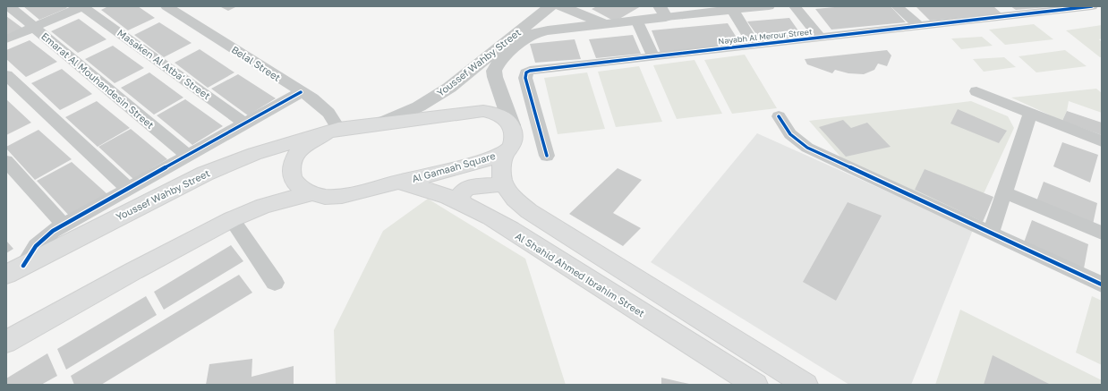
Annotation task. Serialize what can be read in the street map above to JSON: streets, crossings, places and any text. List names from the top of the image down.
{
  "streets": {
    "main road": ["Youssef Wahby Street", "Al Gamaah Square", "Al Shahid Ahmed Ibrahim Street"],
    "street": [
      "Nayabh Al Merour Street",
      "Belal Street",
      "Masaken Al Atba' Street",
      "Emarat Al Mouhandesin Street"
    ]
  },
  "crossings": [
    ["Youssef Wahby Street", "Belal Street"],
    ["Youssef Wahby Street", "Al Gamaah Square"],
    ["Belal Street", "Al Gamaah Square"],
    ["Al Gamaah Square", "Al Shahid Ahmed Ibrahim Street"]
  ]
}
